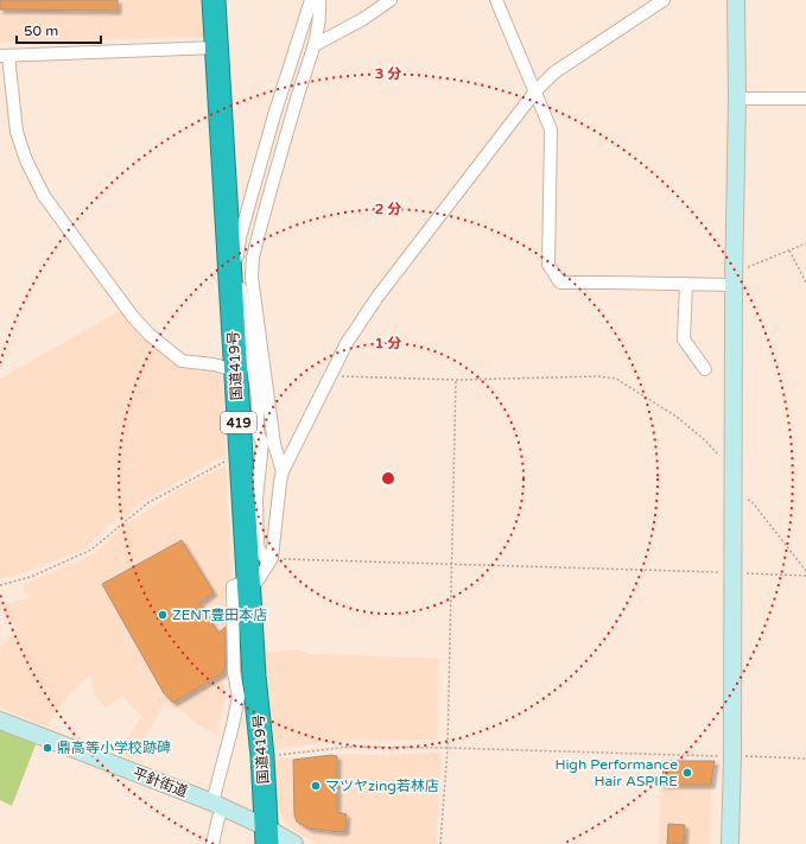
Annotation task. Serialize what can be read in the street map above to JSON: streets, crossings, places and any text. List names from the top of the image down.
{
  "streets": {
    "highway": ["国道419号", "419"],
    "street": ["平針街道"]
  },
  "crossings": [
    ["国道419号", "平針街道"]
  ],
  "places": [
    "ZENT豊田本店",
    "鼎高等小学校跡碑",
    "High Performance Hair ASPIRE",
    "マツヤzing若林店"
  ],
  "scale_bar": "50 m",
  "rings": ["3 分", "2 分", "1 分"]
}
